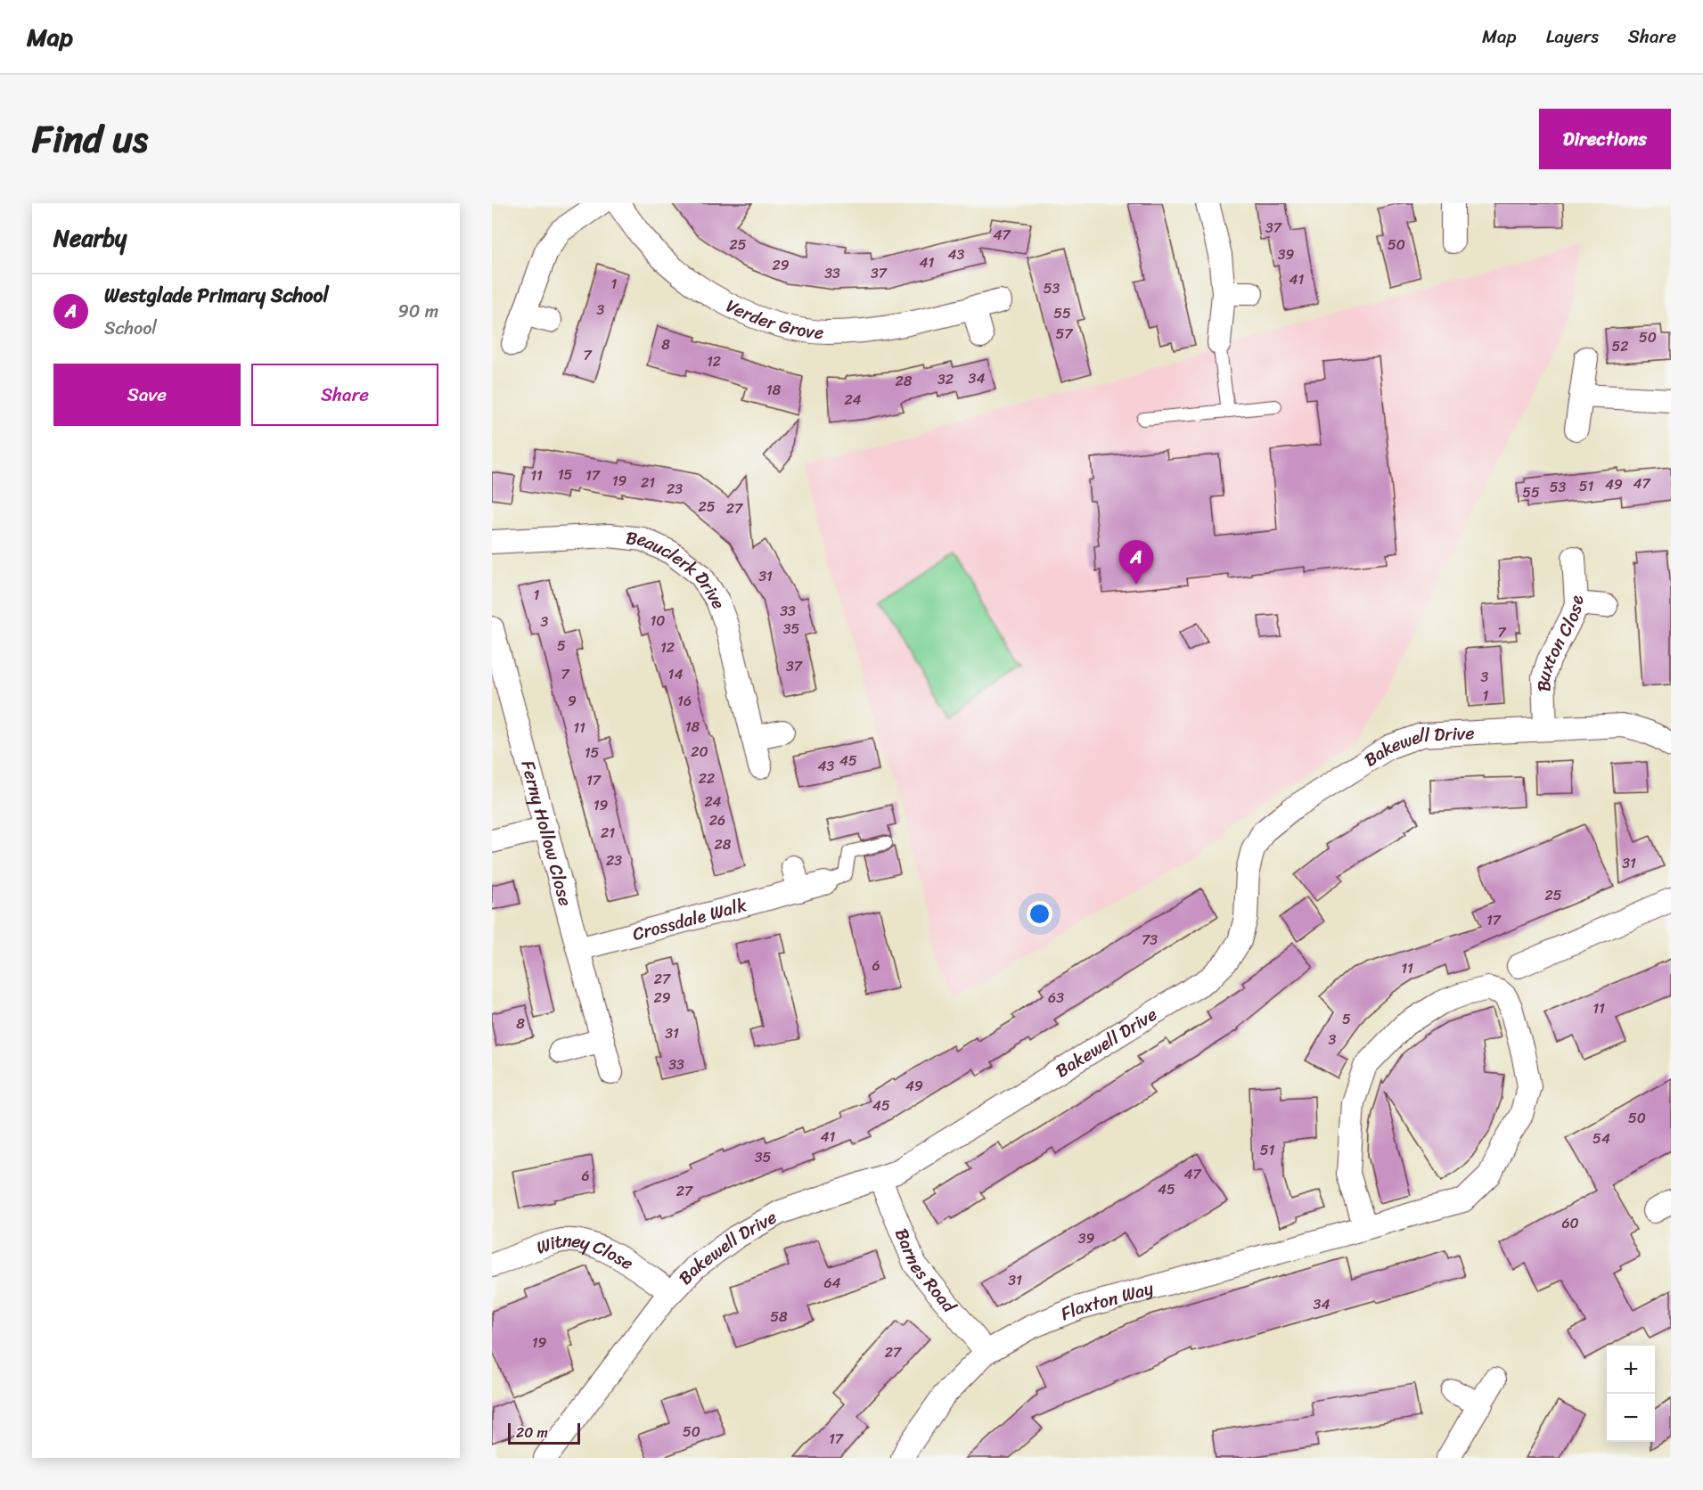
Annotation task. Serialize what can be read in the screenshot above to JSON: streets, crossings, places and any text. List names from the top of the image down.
{
  "streets": {
    "street": [
      "Verder Grove",
      "Beauclerk Drive",
      "Buxton Close",
      "Bakewell Drive",
      "Ferny Hollow Close",
      "Crossdale Walk",
      "Witney Close",
      "Barnes Road",
      "Flaxton Way"
    ]
  },
  "crossings": [
    ["Buxton Close", "Bakewell Drive"],
    ["Bakewell Drive", "Witney Close"],
    ["Bakewell Drive", "Barnes Road"],
    ["Ferny Hollow Close", "Crossdale Walk"],
    ["Barnes Road", "Flaxton Way"]
  ],
  "house_numbers": [
    "37",
    "47",
    "25",
    "50",
    "43",
    "39",
    "41",
    "29",
    "33",
    "37",
    "41",
    "1",
    "53",
    "3",
    "55",
    "57",
    "50",
    "8",
    "52",
    "7",
    "12",
    "34",
    "32",
    "28",
    "18",
    "24",
    "15",
    "11",
    "17",
    "19",
    "21",
    "47",
    "49",
    "51",
    "53",
    "23",
    "55",
    "25",
    "27",
    "31",
    "1",
    "33",
    "10",
    "3",
    "35",
    "7",
    "5",
    "12",
    "37",
    "7",
    "14",
    "3",
    "1",
    "9",
    "16",
    "18",
    "11",
    "20",
    "15",
    "45",
    "43",
    "22",
    "17",
    "24",
    "19",
    "26",
    "21",
    "28",
    "23",
    "31",
    "25",
    "17",
    "73",
    "6",
    "11",
    "27",
    "29",
    "63",
    "11",
    "5",
    "8",
    "31",
    "3",
    "33",
    "49",
    "45",
    "50",
    "41",
    "54",
    "51",
    "35",
    "47",
    "6",
    "45",
    "27",
    "60",
    "39",
    "31",
    "64",
    "34",
    "58",
    "19",
    "27",
    "50",
    "17"
  ],
  "scale_bar": "20 m",
  "page": {
    "header": "Map",
    "nav": ["Map", "Layers", "Share"],
    "title": "Find us",
    "buttons": [
      "Directions",
      ["Save", "Share"]
    ],
    "heading": "Nearby",
    "list": [
      {
        "mark": "A",
        "name": "Westglade Primary School",
        "note": "School",
        "value": "90 m"
      }
    ],
    "pins": "A",
    "map_buttons": ["+", "−"],
    "scale": "20 m"
  }
}
